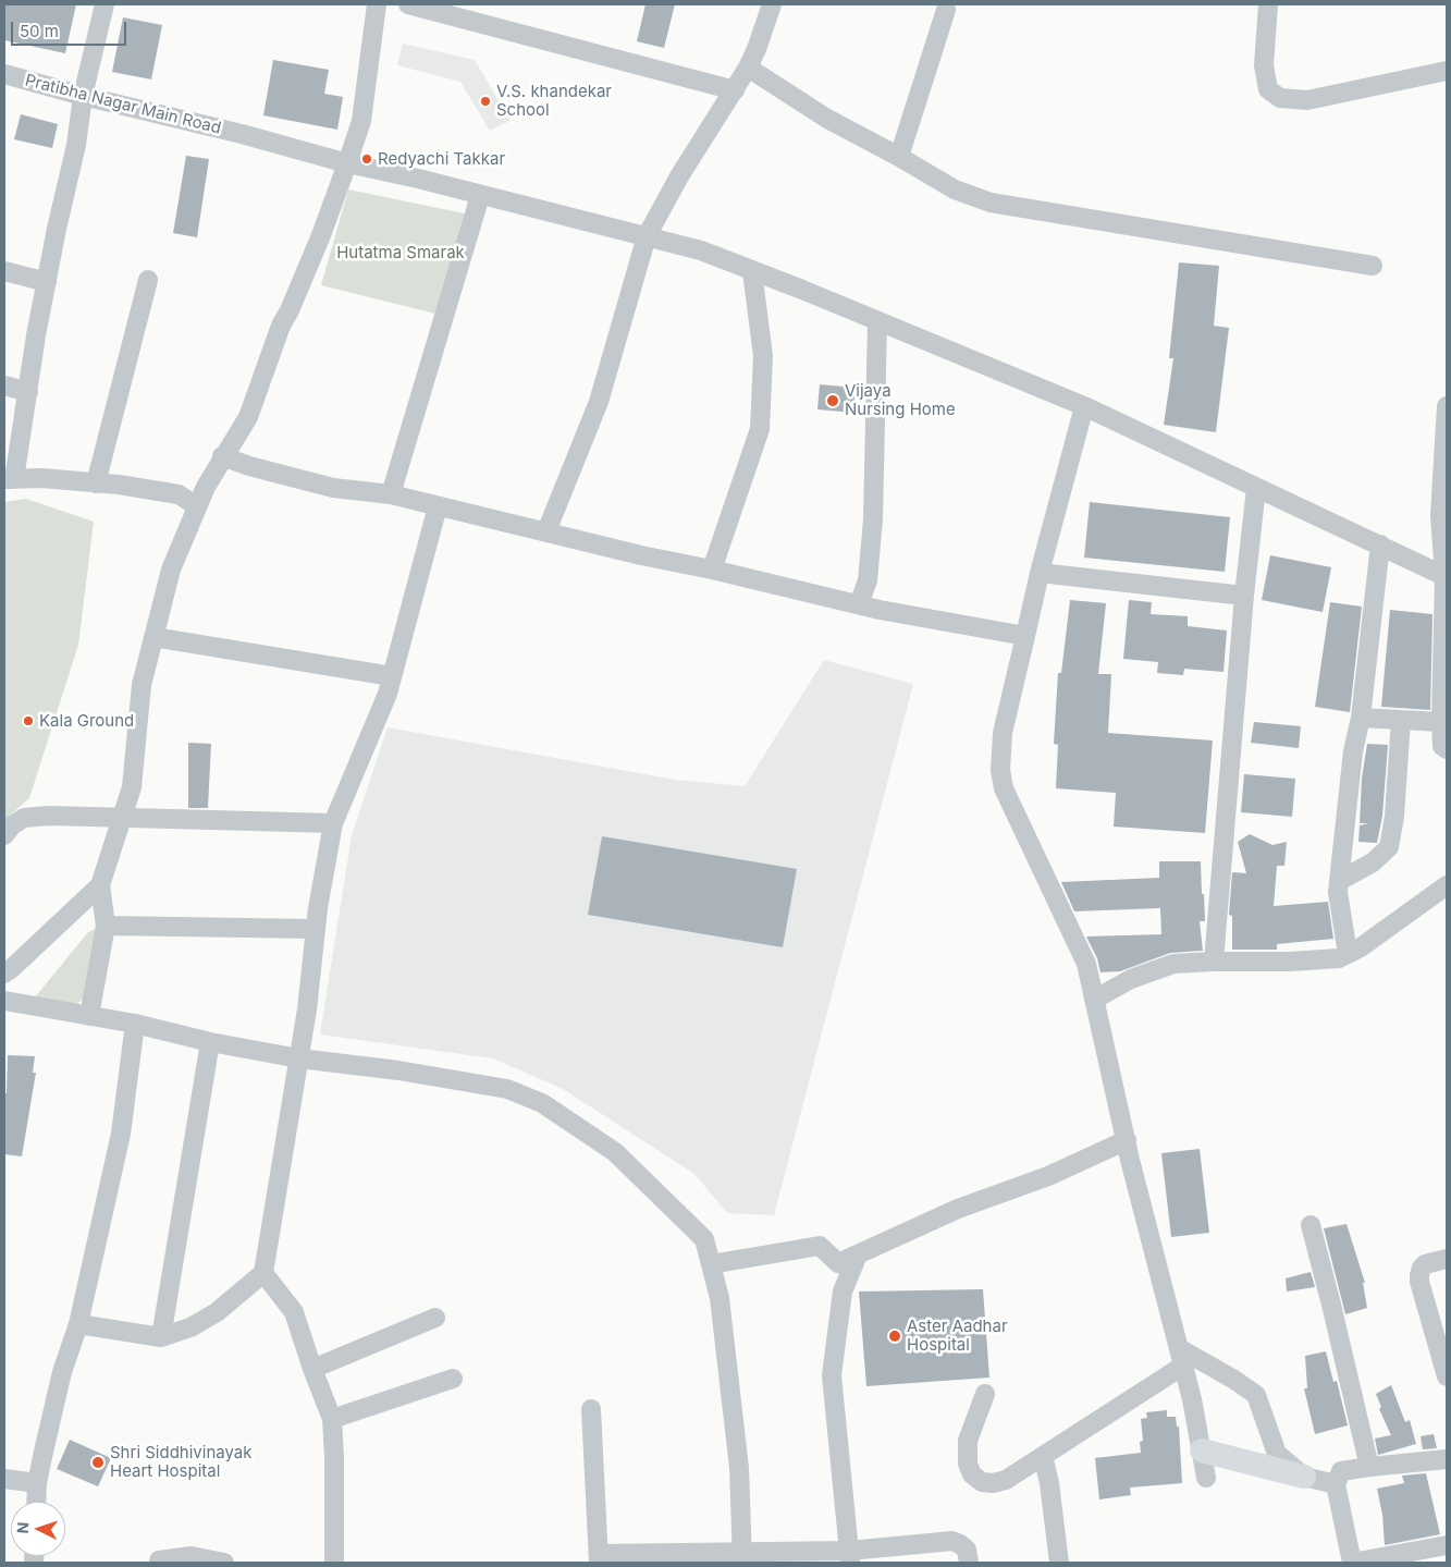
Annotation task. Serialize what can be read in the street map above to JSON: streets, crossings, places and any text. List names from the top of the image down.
{
  "streets": {
    "street": ["Pratibha Nagar Main Road"]
  },
  "parks": ["Hutatma Smarak"],
  "places": [
    "V.S. khandekar School",
    "Redyachi Takkar",
    "Vijaya Nursing Home",
    "Kala Ground",
    "Aster Aadhar Hospital",
    "Shri Siddhivinayak Heart Hospital"
  ],
  "scale_bar": "50 m",
  "north": "left"
}
